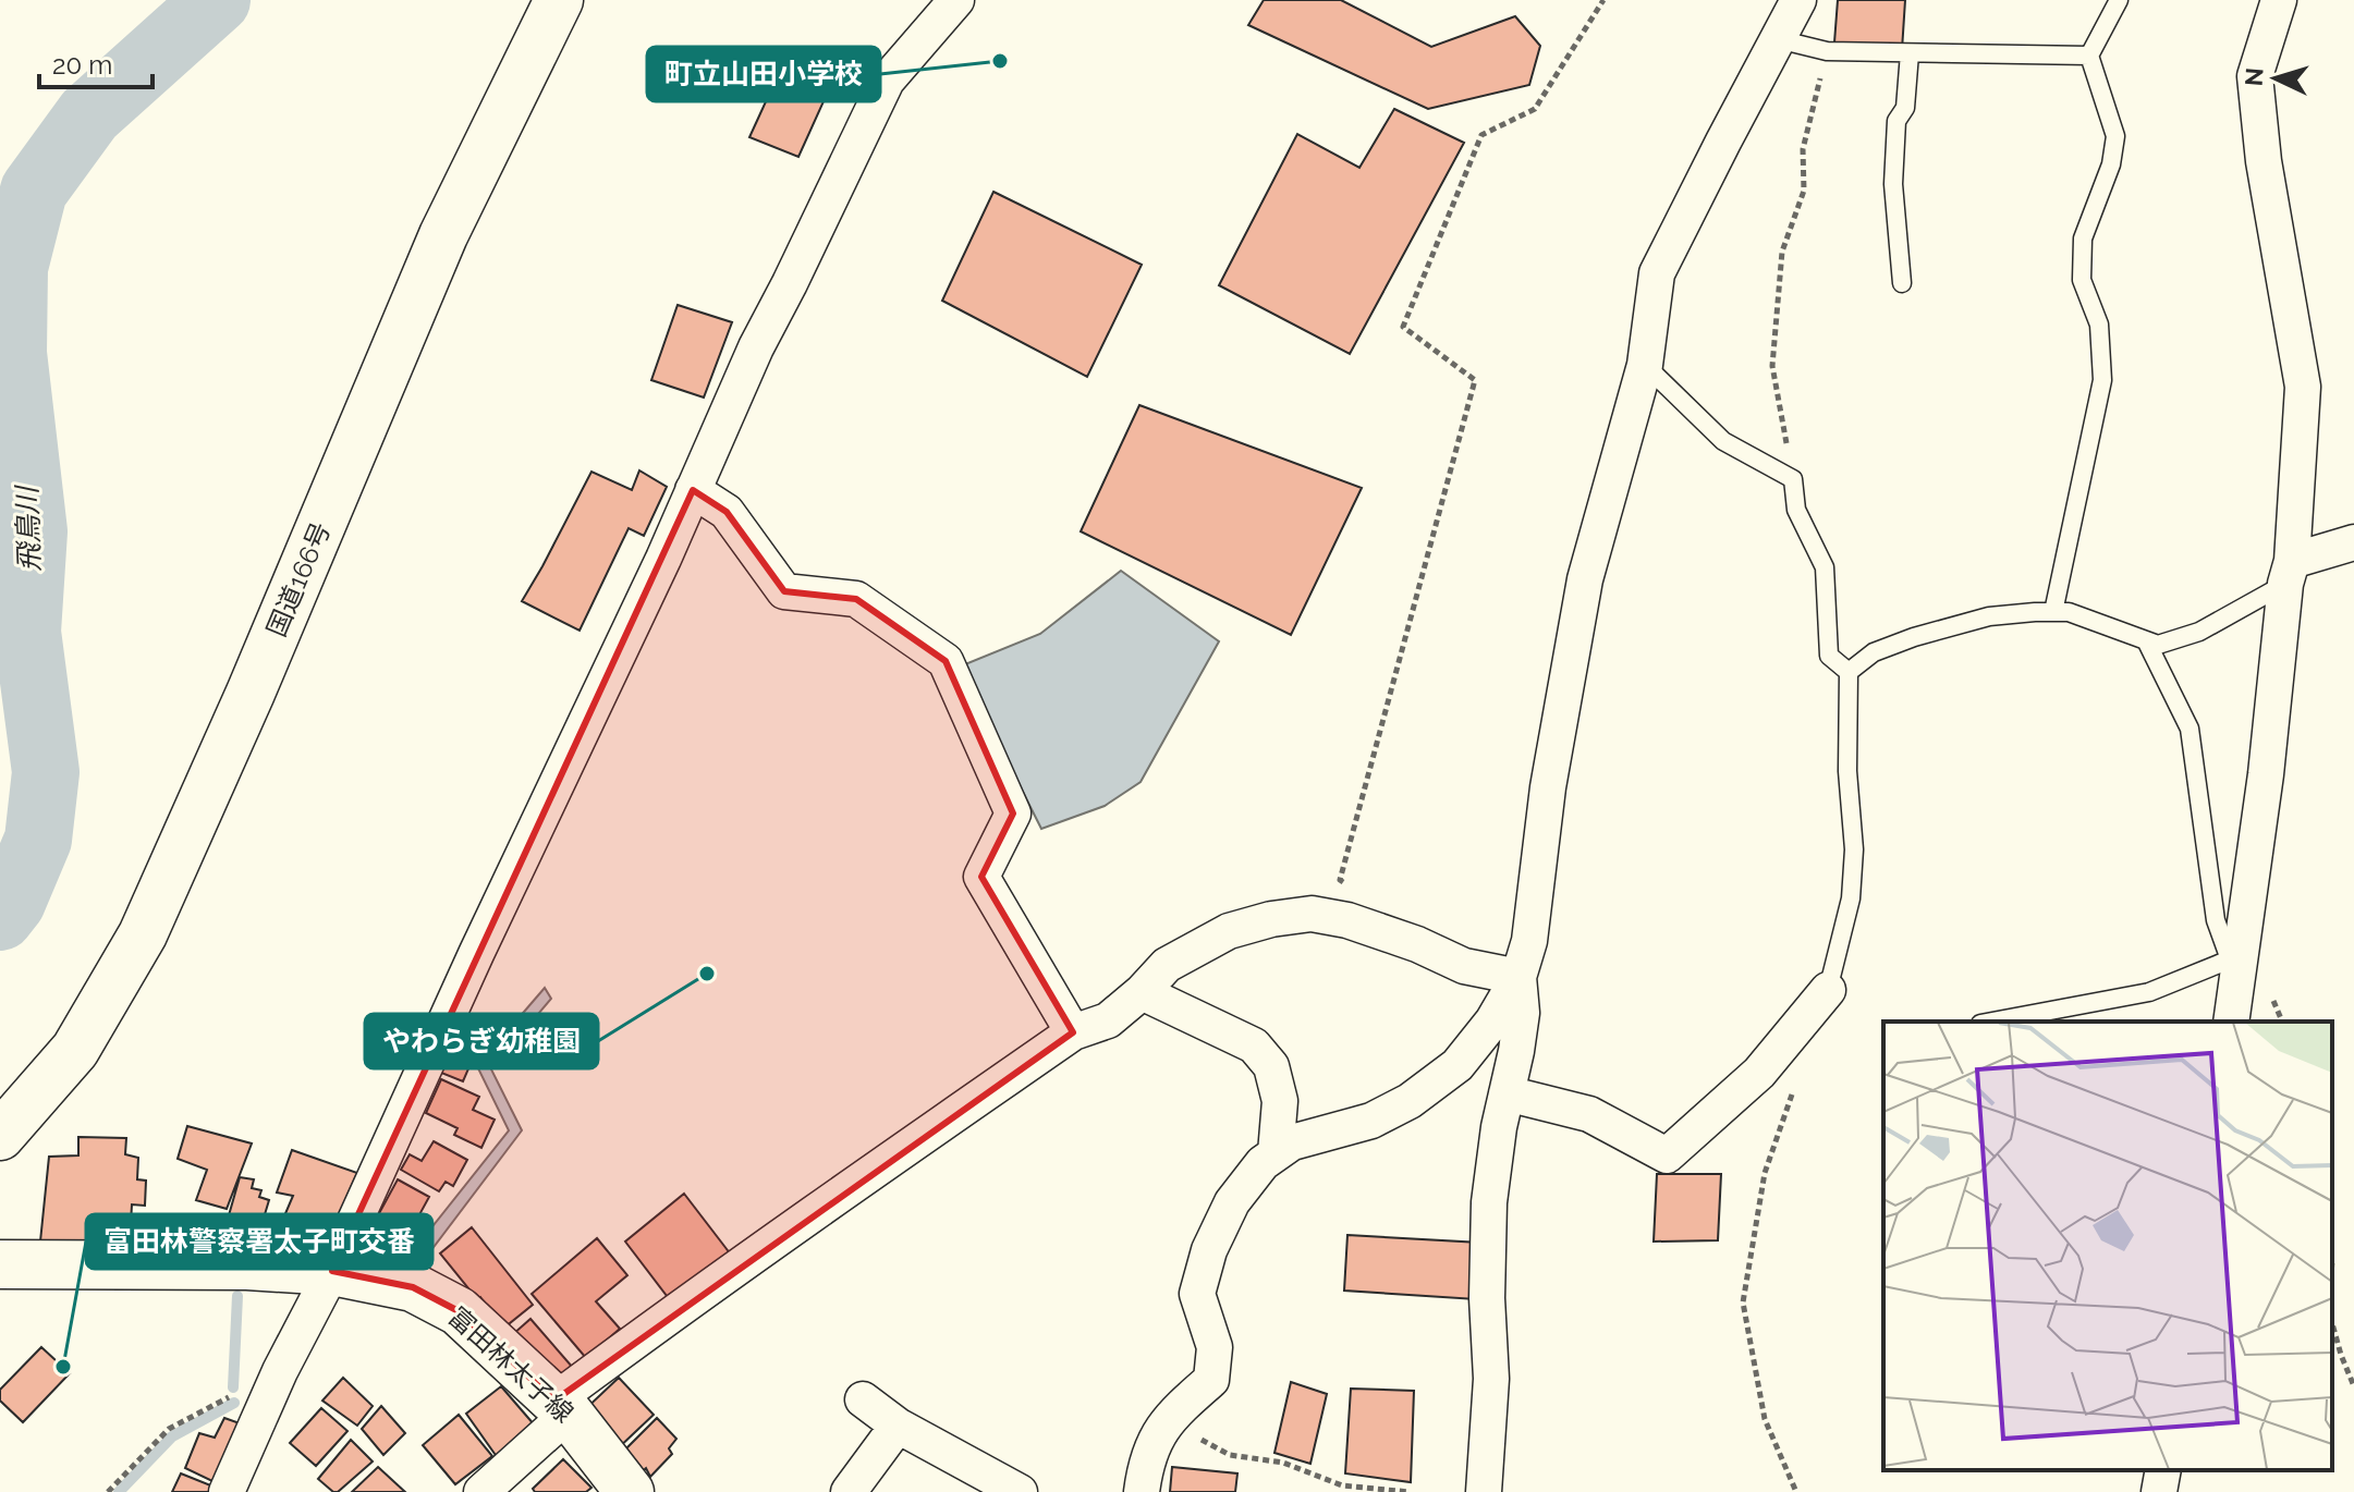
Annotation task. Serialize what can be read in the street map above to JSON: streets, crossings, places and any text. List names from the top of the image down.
{
  "streets": {
    "main road": ["国道166号", "富田林太子線"]
  },
  "water": ["飛鳥川"],
  "places": ["町立山田小学校", "やわらぎ幼稚園", "富田林警察署太子町交番"],
  "scale_bar": "20 m",
  "north": "left"
}
